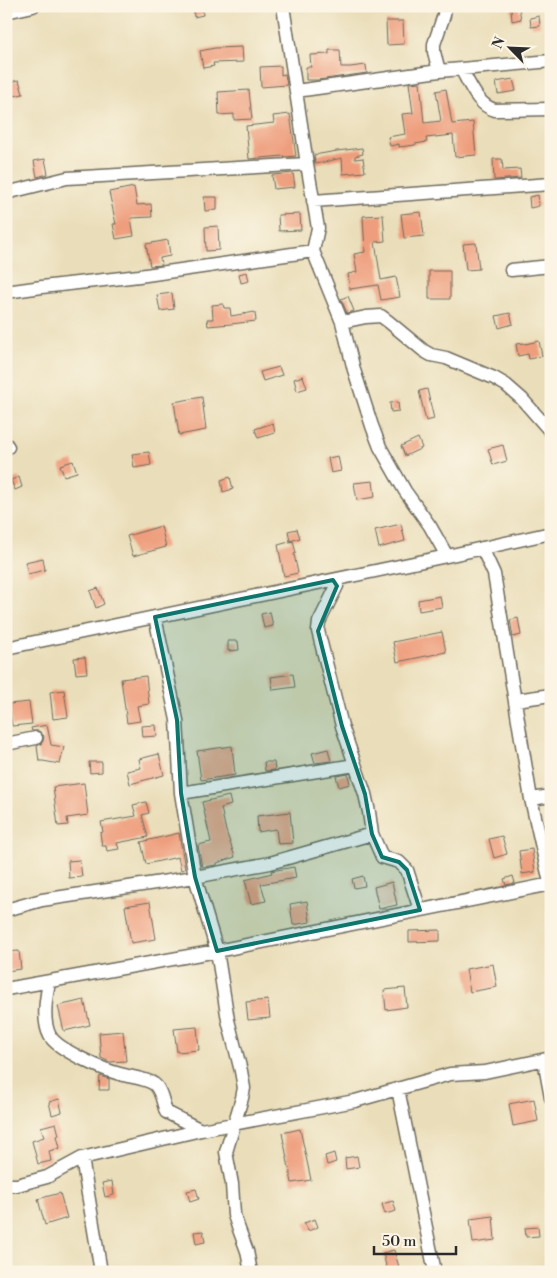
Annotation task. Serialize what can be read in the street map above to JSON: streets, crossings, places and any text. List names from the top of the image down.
{
  "scale_bar": "50 m",
  "north": "top left"
}
